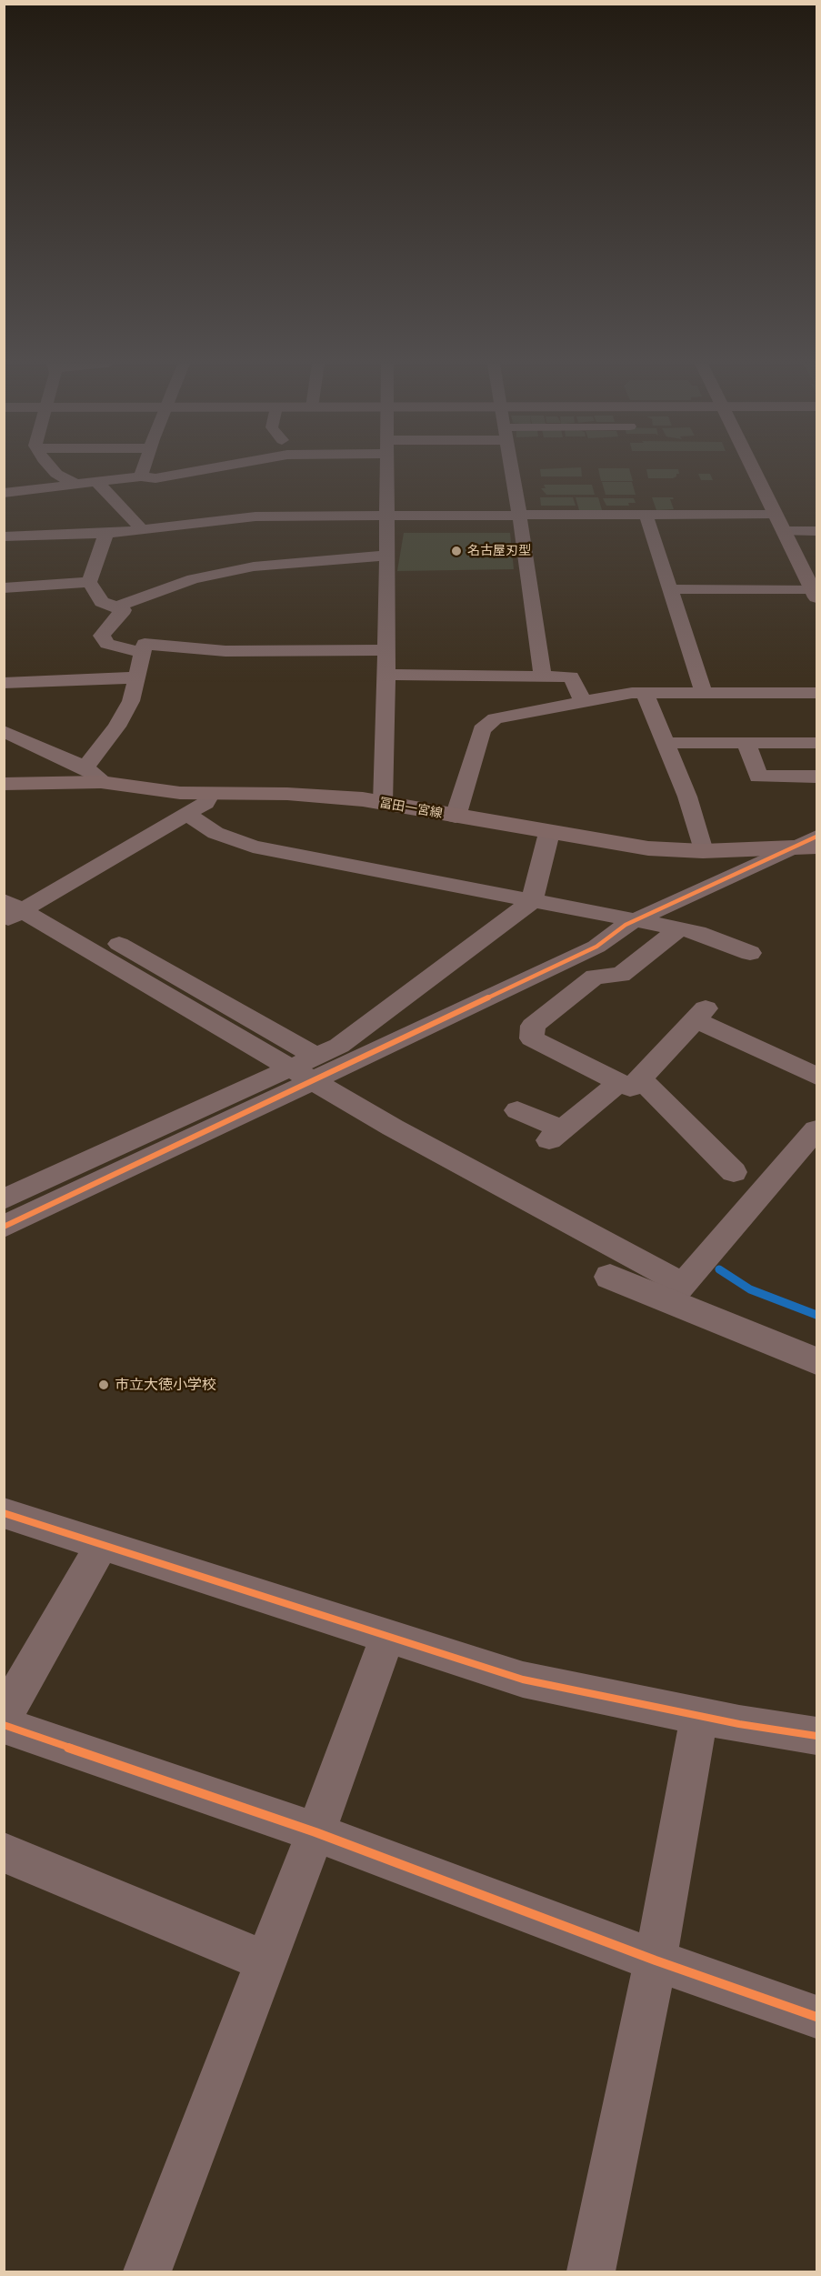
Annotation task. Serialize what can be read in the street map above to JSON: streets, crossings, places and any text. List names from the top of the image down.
{
  "streets": {
    "main road": ["冨田一宮線"]
  },
  "places": ["名古屋刃型", "市立大徳小学校"]
}
